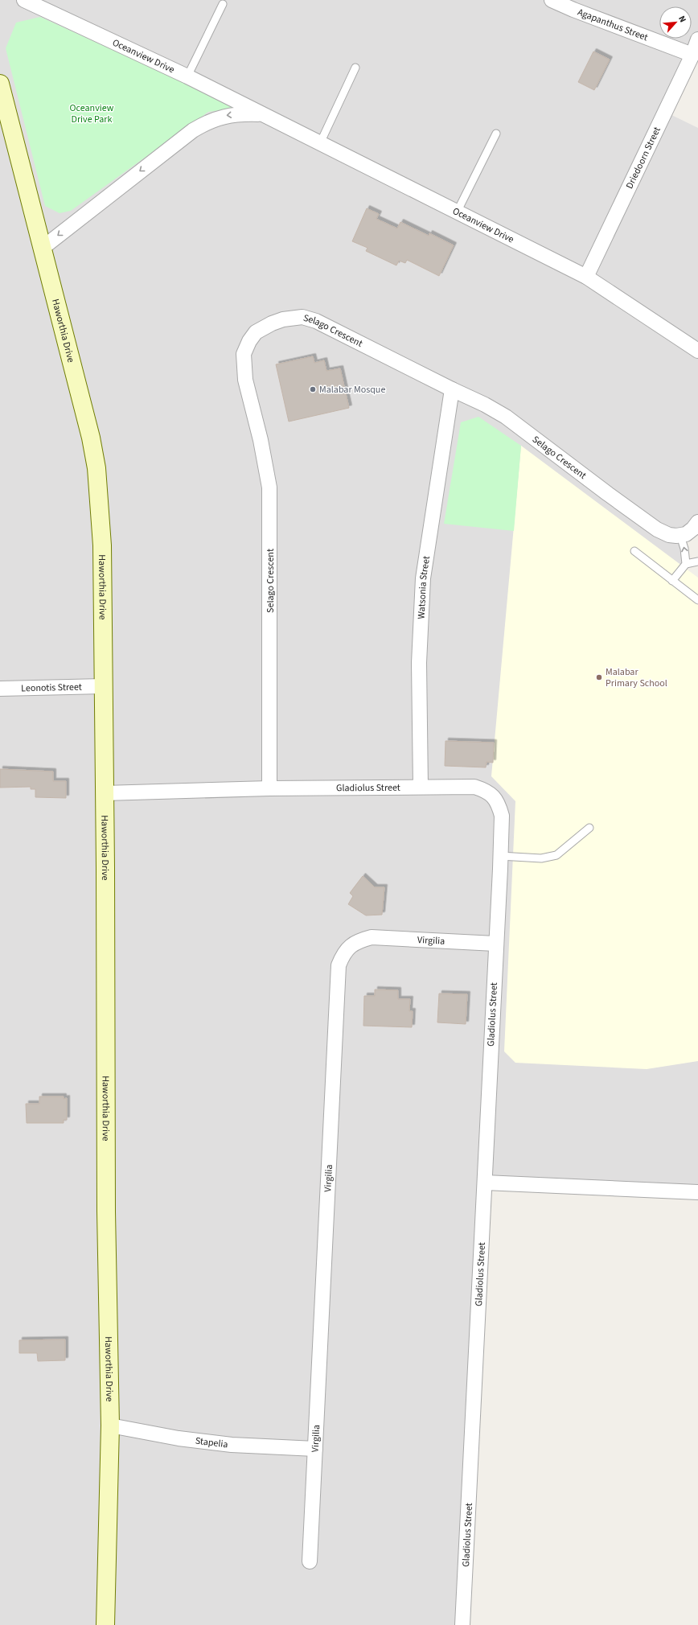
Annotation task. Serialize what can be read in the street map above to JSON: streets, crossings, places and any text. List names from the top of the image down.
{
  "streets": {
    "street": [
      "Agapanthus Street",
      "Oceanview Drive",
      "Driedoorn Street",
      "Haworthia Drive",
      "Selago Crescent",
      "Watsonia Street",
      "Leonotis Street",
      "Gladiolus Street",
      "Virgilia",
      "Stapelia"
    ]
  },
  "crossings": [
    ["Agapanthus Street", "Driedoorn Street"],
    ["Oceanview Drive", "Driedoorn Street"],
    ["Oceanview Drive", "Haworthia Drive"],
    ["Haworthia Drive", "Leonotis Street"],
    ["Haworthia Drive", "Gladiolus Street"],
    ["Haworthia Drive", "Stapelia"],
    ["Selago Crescent", "Watsonia Street"],
    ["Selago Crescent", "Gladiolus Street"],
    ["Watsonia Street", "Gladiolus Street"],
    ["Gladiolus Street", "Virgilia"],
    ["Virgilia", "Stapelia"]
  ],
  "parks": ["Oceanview Drive Park"],
  "places": ["Malabar Mosque", "Malabar Primary School"],
  "north": "top right"
}
